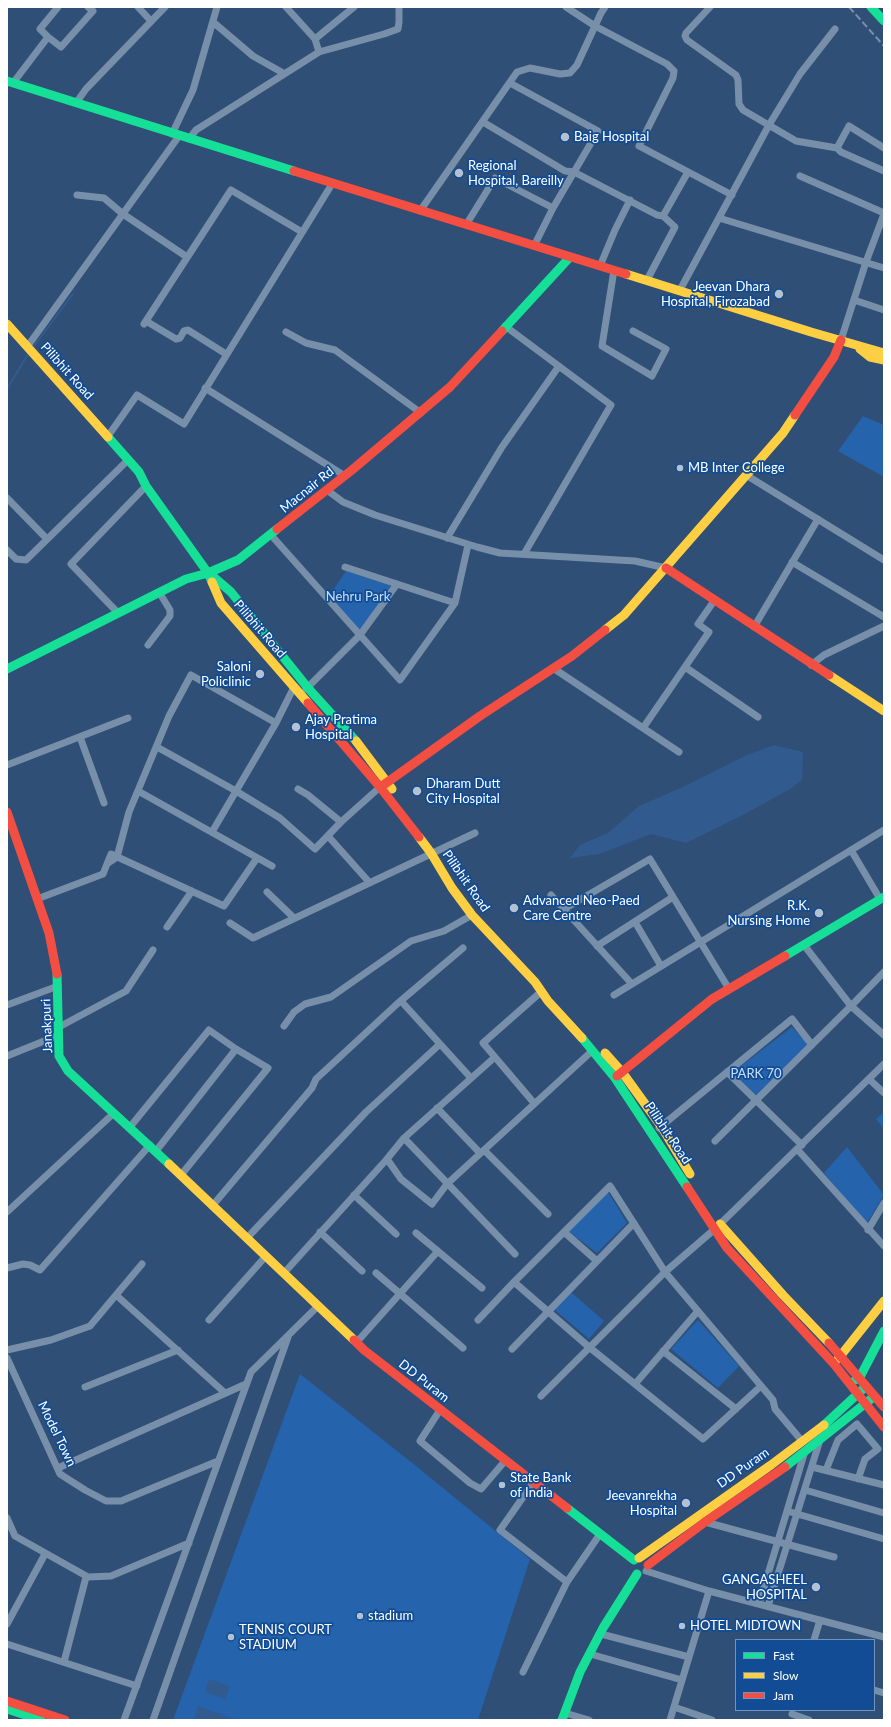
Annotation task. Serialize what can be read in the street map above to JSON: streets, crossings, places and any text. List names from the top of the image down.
{
  "streets": {
    "main road": [
      "Pilibhit Road",
      "Macnair Rd",
      "Janakpuri",
      "DD Puram"
    ],
    "street": ["Model Town"]
  },
  "crossings": [
    ["Pilibhit Road", "Macnair Rd"],
    ["Pilibhit Road", "DD Puram"],
    ["Janakpuri", "DD Puram"]
  ],
  "parks": ["Nehru Park", "PARK 70"],
  "places": [
    "Baig Hospital",
    "Regional Hospital, Bareilly",
    "Jeevan Dhara Hospital, Firozabad",
    "MB Inter College",
    "Saloni Policlinic",
    "Ajay Pratima Hospital",
    "Dharam Dutt City Hospital",
    "Advanced Neo-Paed Care Centre",
    "R.K. Nursing Home",
    "State Bank of India",
    "Jeevanrekha Hospital",
    "GANGASHEEL HOSPITAL",
    "stadium",
    "HOTEL MIDTOWN",
    "TENNIS COURT STADIUM"
  ],
  "legend": ["Fast", "Slow", "Jam"]
}
